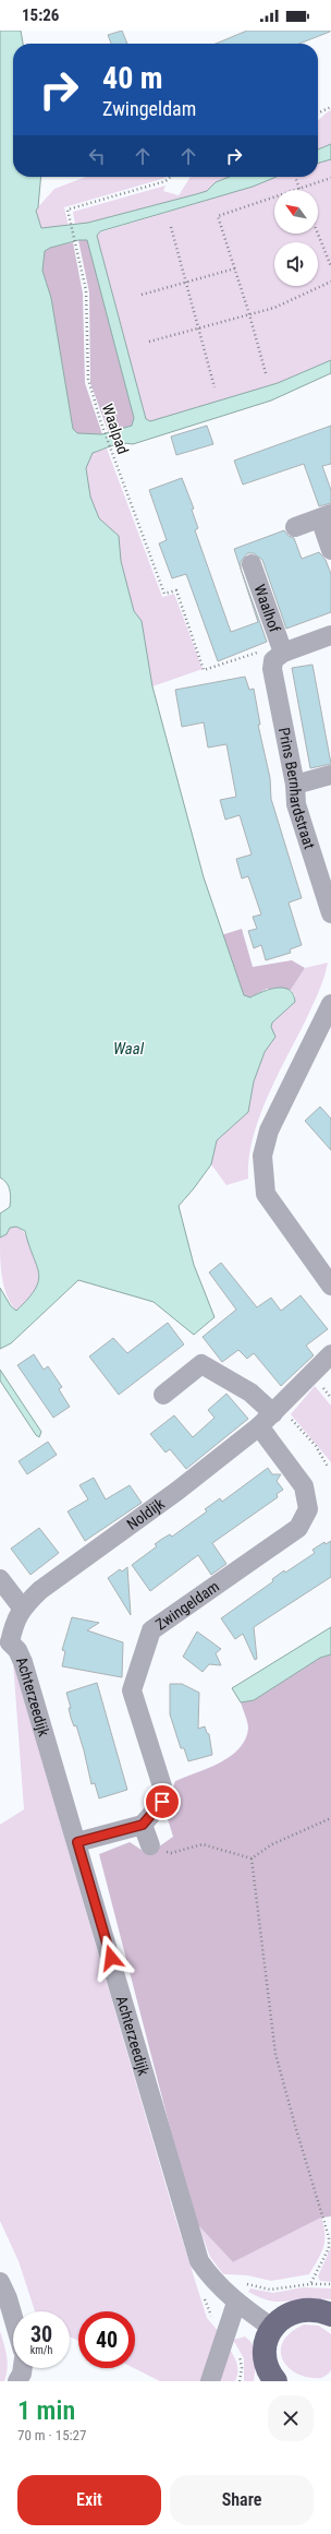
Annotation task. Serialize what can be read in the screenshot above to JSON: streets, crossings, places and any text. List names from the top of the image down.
{
  "streets": {
    "street": [
      "Waalhof",
      "Prins Bernhardstraat",
      "Noldijk",
      "Zwingeldam",
      "Achterzeedijk"
    ],
    "path": ["Waalpad"]
  },
  "crossings": [
    ["Waalpad", "Waalhof"],
    ["Waalpad", "Prins Bernhardstraat"],
    ["Waalhof", "Prins Bernhardstraat"],
    ["Noldijk", "Zwingeldam"],
    ["Noldijk", "Achterzeedijk"]
  ],
  "water": ["Waal"],
  "north": "top left",
  "page": {
    "status": "15:26",
    "turn": ["40 m", "Zwingeldam"],
    "speed": "30 km/h",
    "limit": "40",
    "heading": ["1 min", "70 m · 15:27"],
    "buttons": ["Exit", "Share"]
  }
}
